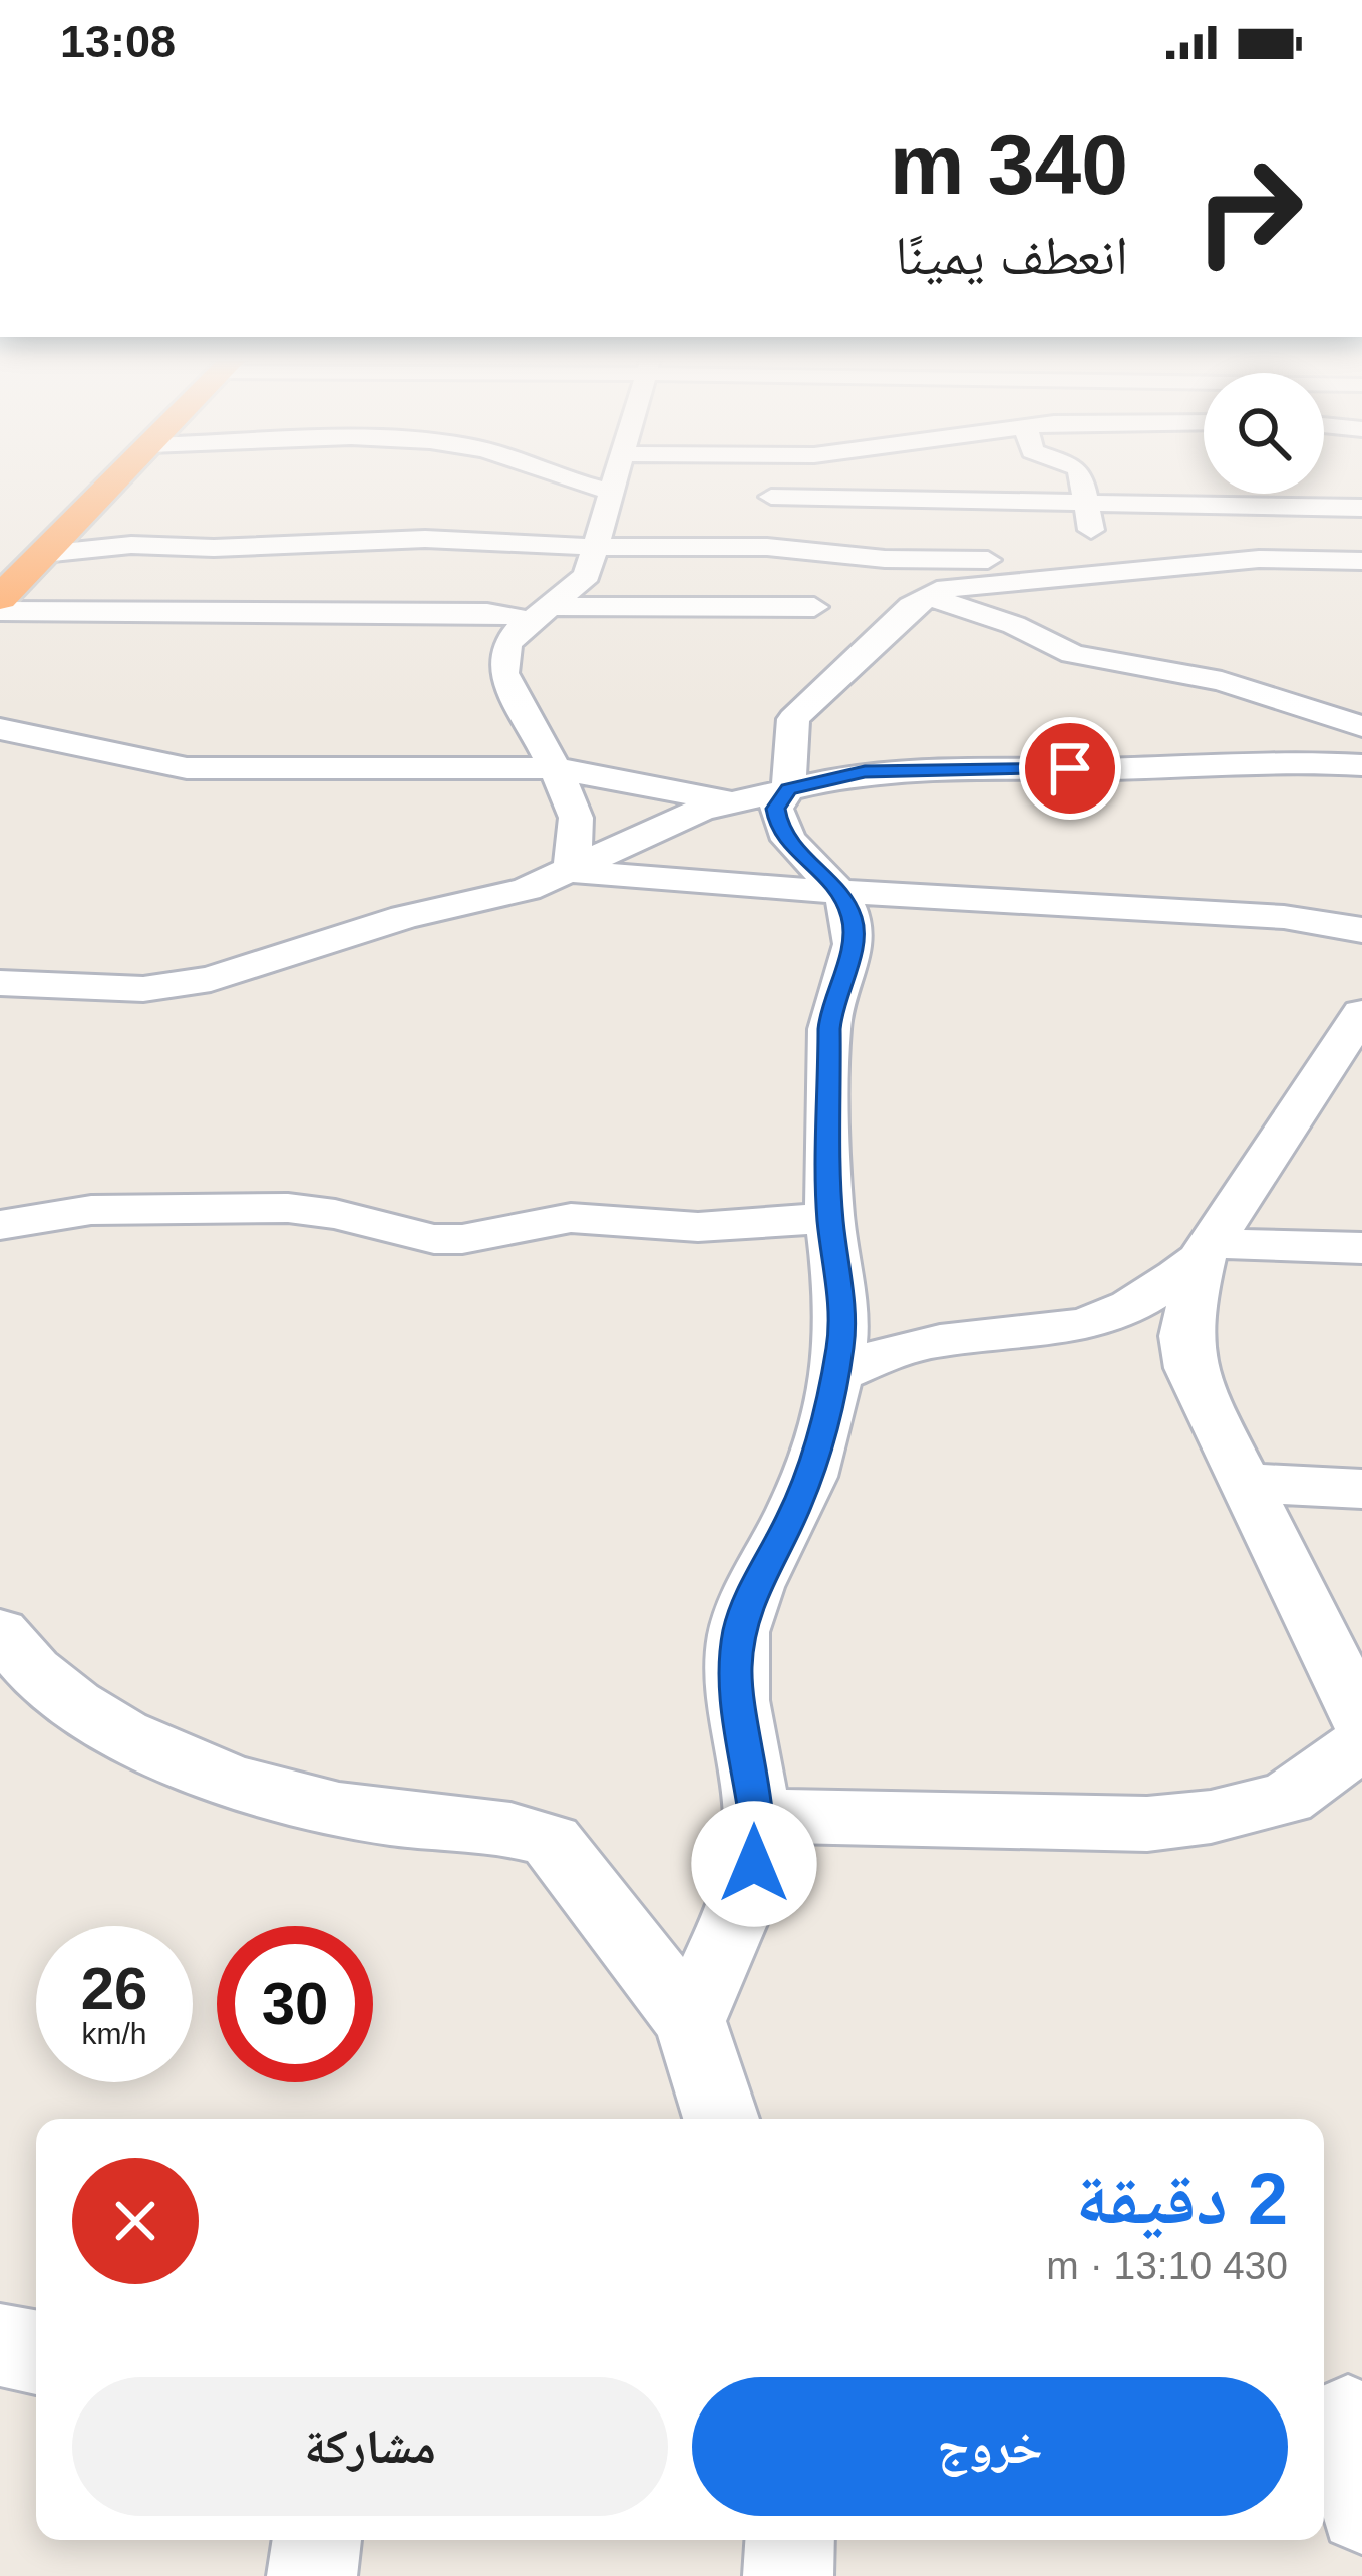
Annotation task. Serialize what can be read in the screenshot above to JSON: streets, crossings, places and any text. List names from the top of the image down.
{
  "page": {
    "status": "13:08",
    "turn": ["340 m", "انعطف يمينًا"],
    "speed": "26 km/h",
    "limit": "30",
    "heading": ["2 دقيقة", "430 m · 13:10"],
    "buttons": ["خروج", "مشاركة"]
  }
}
